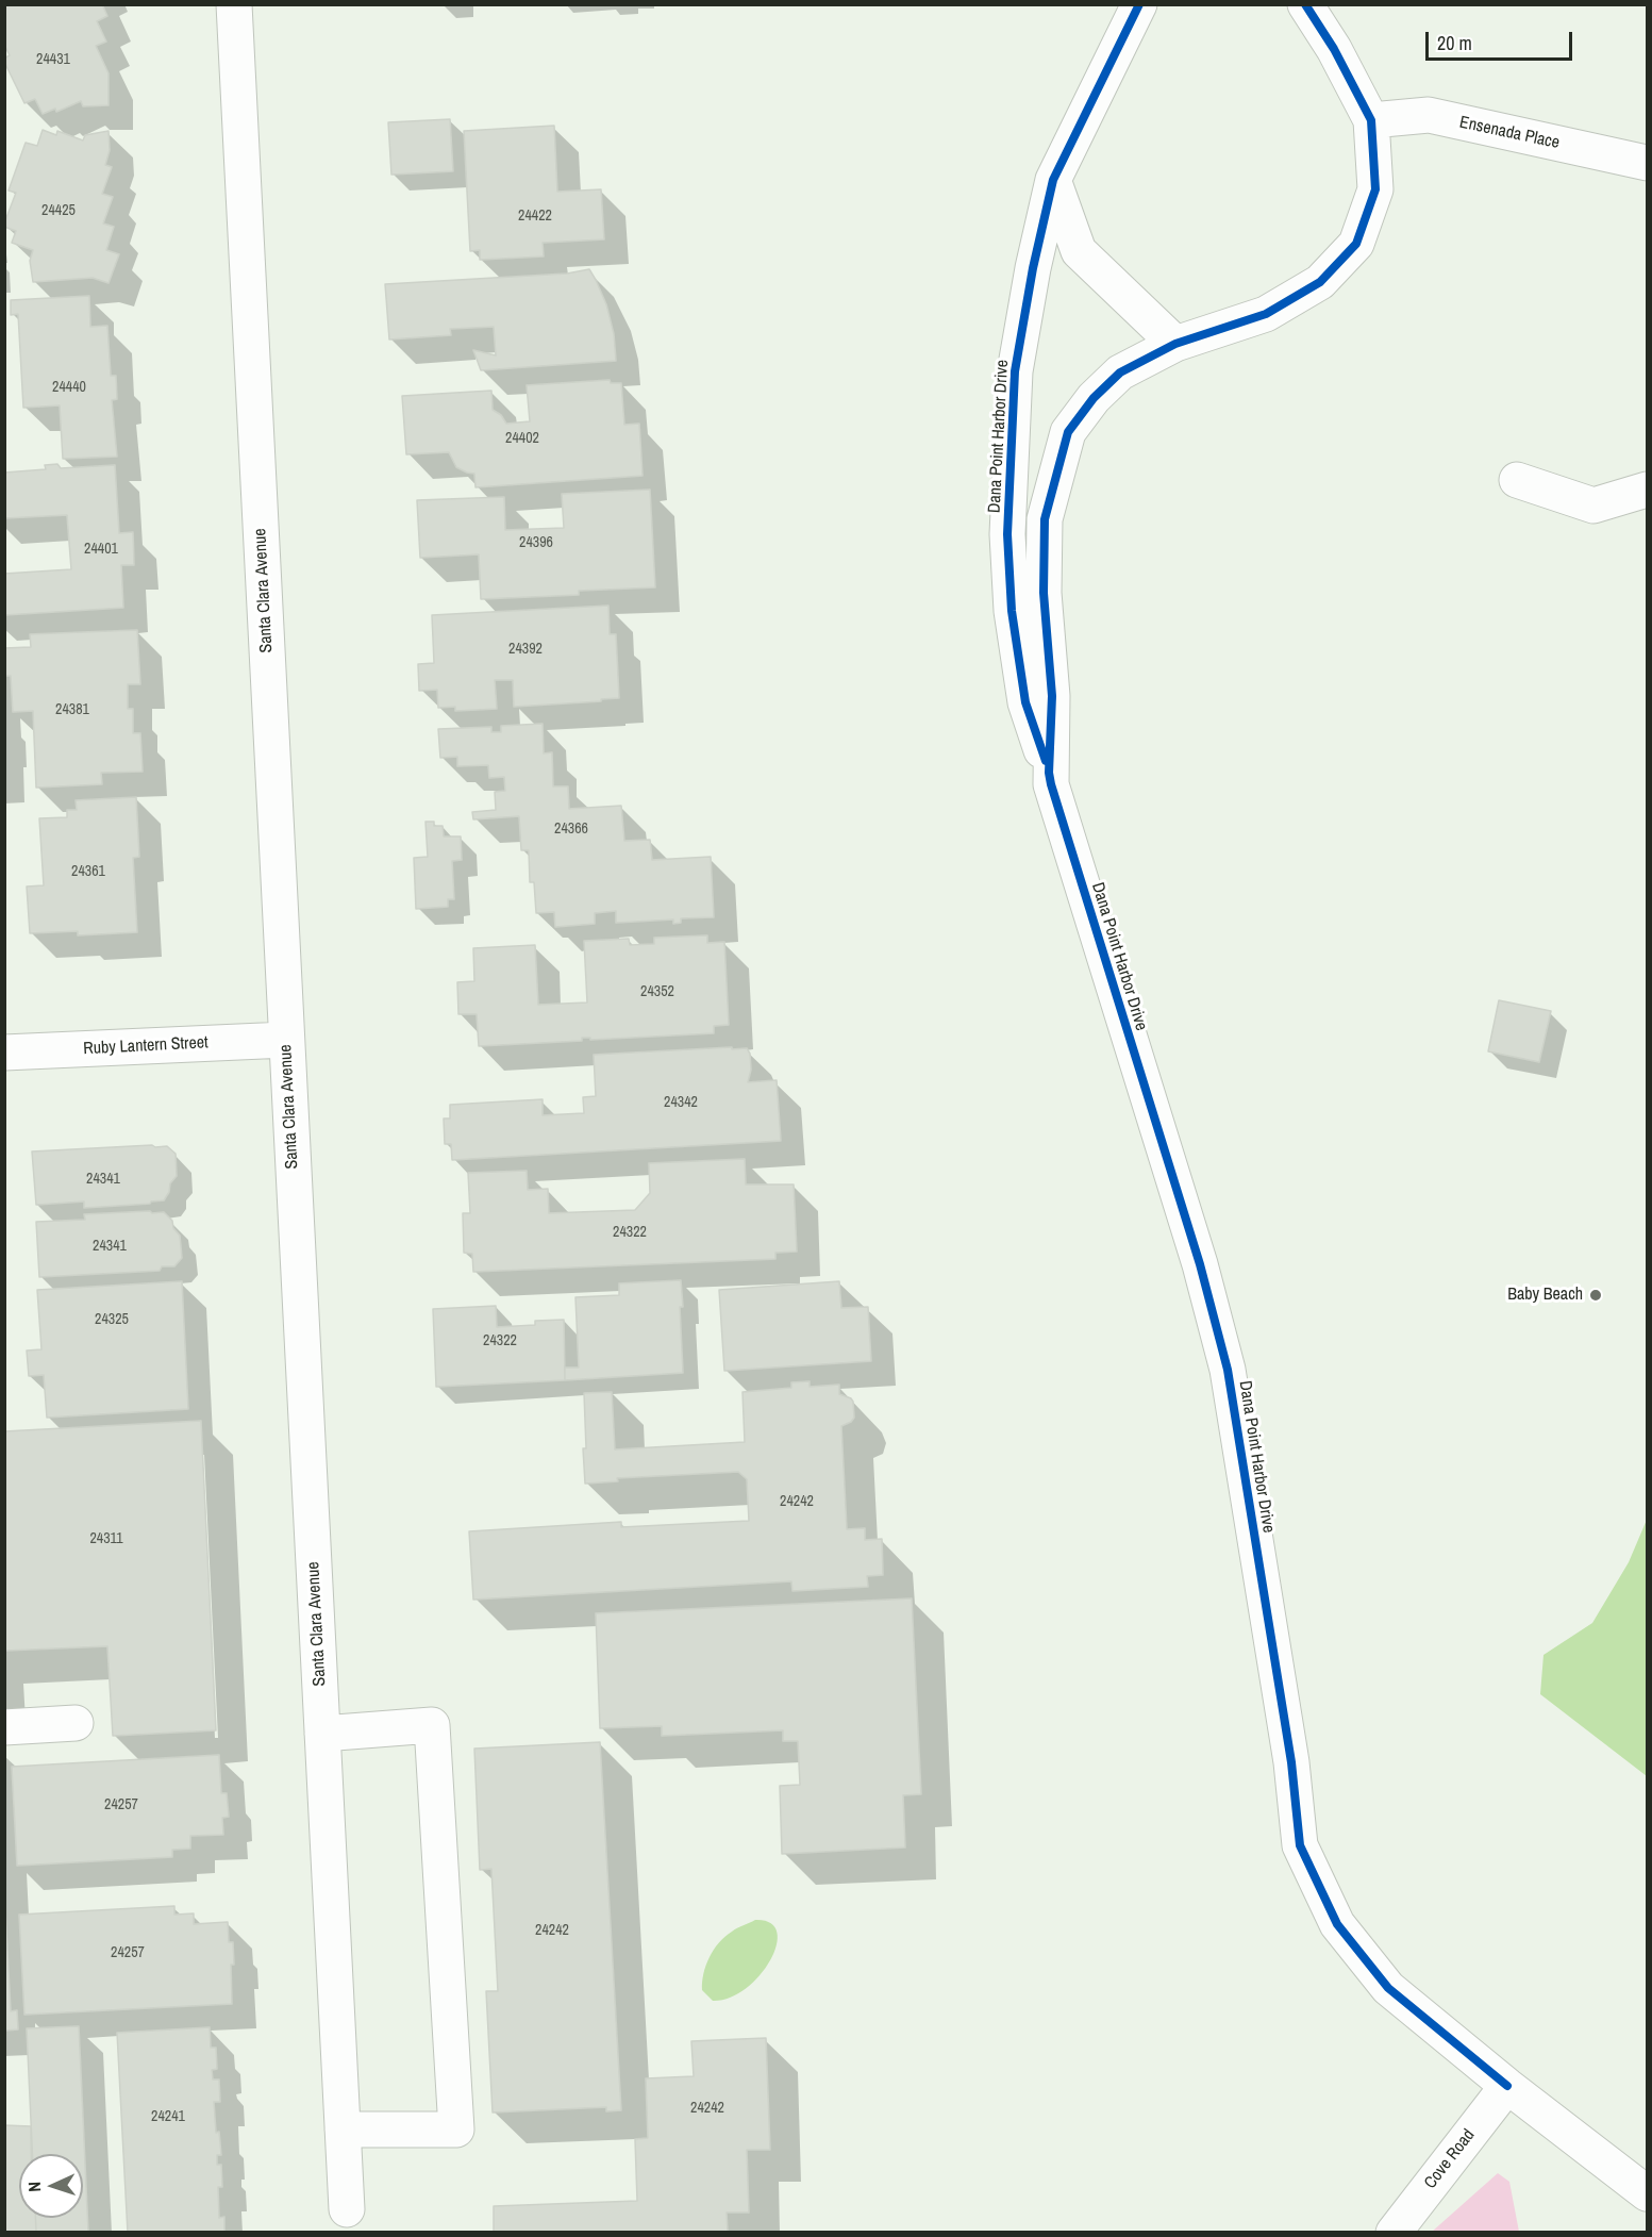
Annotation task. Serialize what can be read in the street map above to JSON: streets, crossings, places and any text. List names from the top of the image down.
{
  "streets": {
    "street": [
      "Ensenada Place",
      "Dana Point Harbor Drive",
      "Santa Clara Avenue",
      "Ruby Lantern Street",
      "Cove Road"
    ]
  },
  "crossings": [
    ["Ensenada Place", "Dana Point Harbor Drive"],
    ["Dana Point Harbor Drive", "Cove Road"],
    ["Santa Clara Avenue", "Ruby Lantern Street"]
  ],
  "places": ["Baby Beach"],
  "house_numbers": [
    "24431",
    "24425",
    "24422",
    "24440",
    "24402",
    "24396",
    "24401",
    "24392",
    "24381",
    "24366",
    "24361",
    "24352",
    "24342",
    "24341",
    "24322",
    "24341",
    "24325",
    "24322",
    "24242",
    "24311",
    "24257",
    "24242",
    "24257",
    "24242",
    "24241"
  ],
  "scale_bar": "20 m",
  "north": "left"
}
